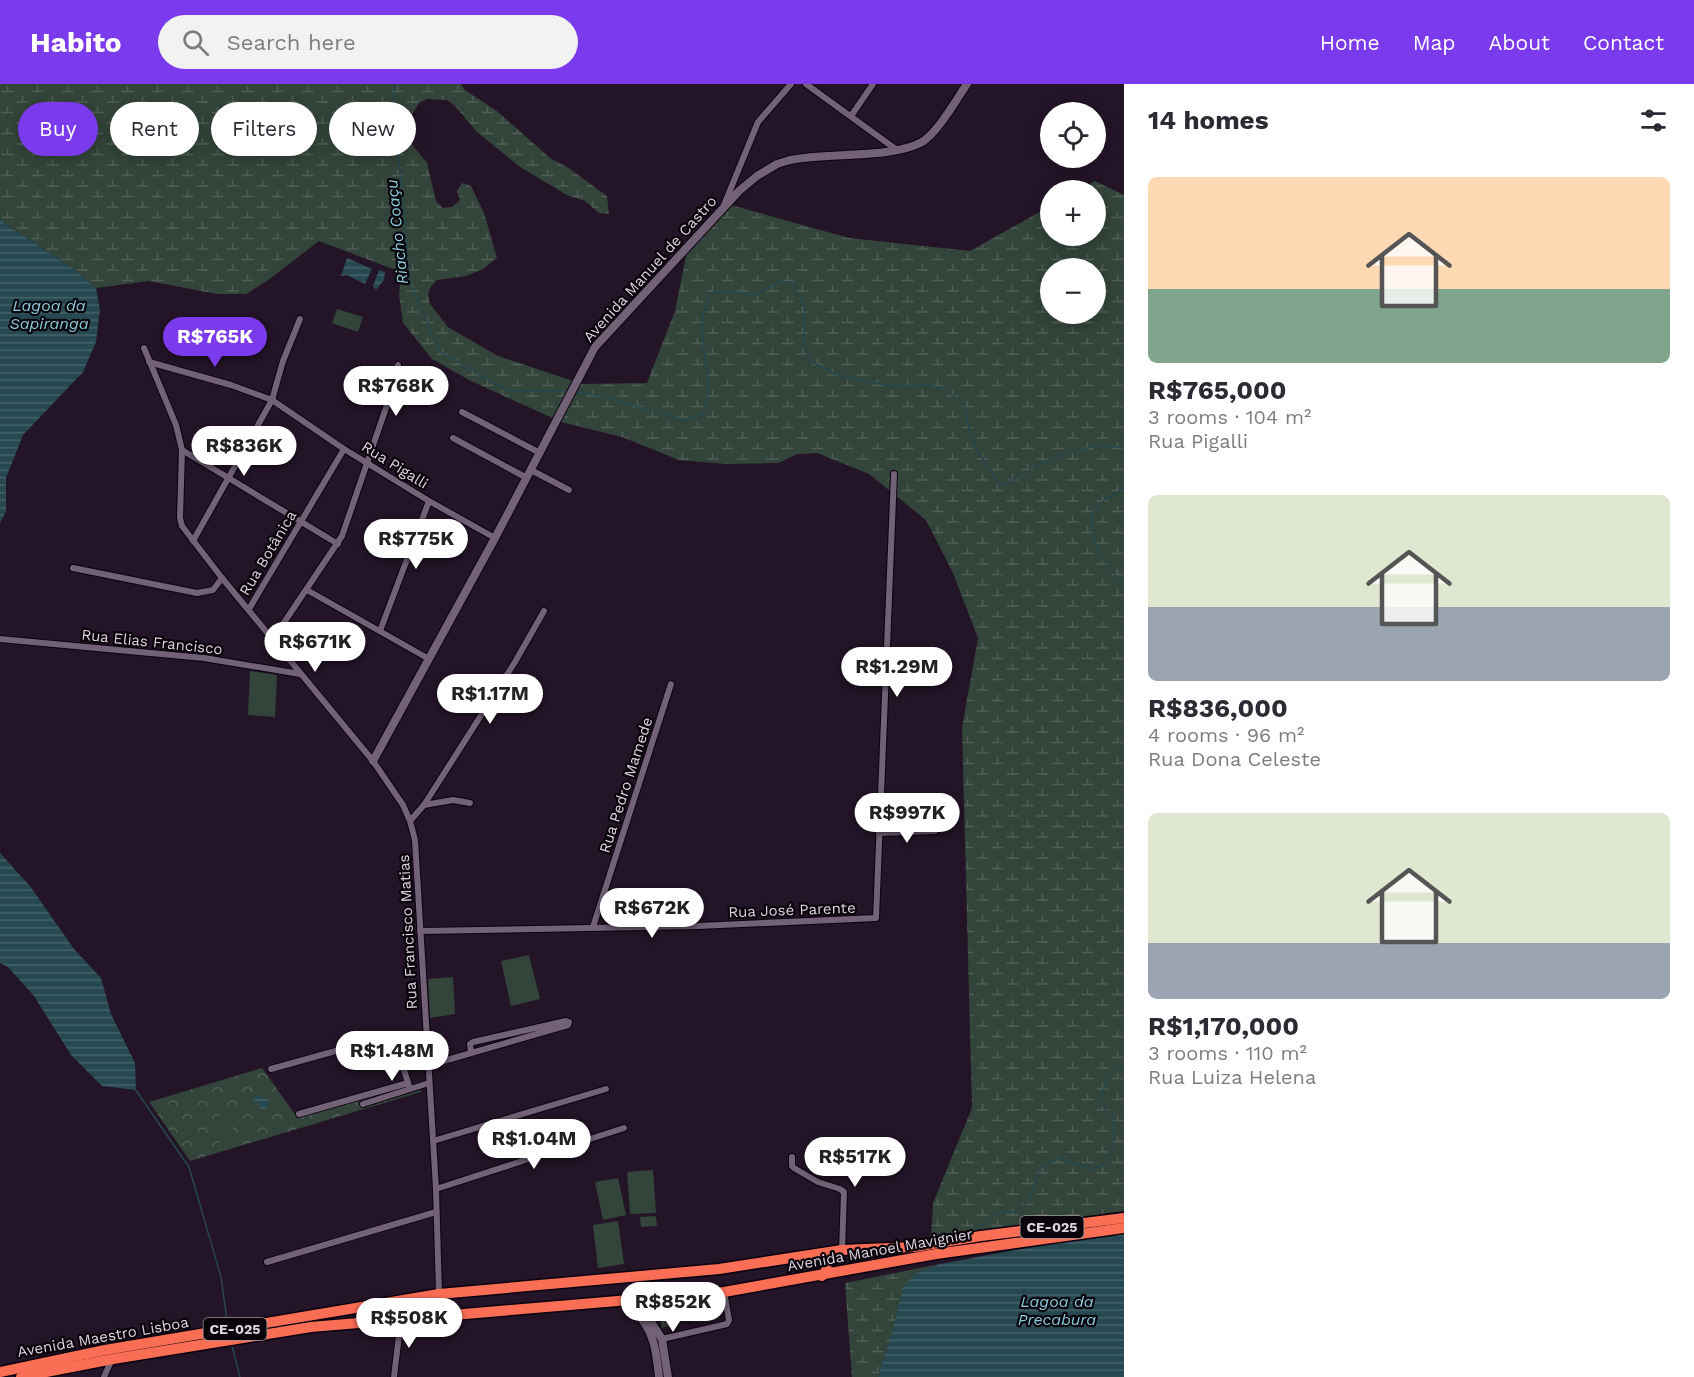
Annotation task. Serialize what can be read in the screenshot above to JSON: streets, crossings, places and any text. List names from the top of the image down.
{
  "streets": {
    "highway": ["CE-025", "Avenida Manoel Mavignier", "Avenida Maestro Lisboa"],
    "street": [
      "Avenida Manuel de Castro",
      "Rua Pigalli",
      "Rua Botânica",
      "Rua Elias Francisco",
      "Rua Pedro Mamede",
      "Rua José Parente",
      "Rua Francisco Matias"
    ]
  },
  "crossings": [
    ["Avenida Manuel de Castro", "Rua Pigalli"],
    ["Avenida Manuel de Castro", "Rua Francisco Matias"],
    ["Rua Pigalli", "Rua Botânica"],
    ["Rua Pigalli", "Rua Francisco Matias"],
    ["Rua Botânica", "Rua Francisco Matias"],
    ["Rua Elias Francisco", "Rua Francisco Matias"],
    ["Rua Pedro Mamede", "Rua José Parente"],
    ["Rua José Parente", "Rua Francisco Matias"],
    ["Rua Francisco Matias", "Avenida Maestro Lisboa"],
    ["Avenida Manoel Mavignier", "Avenida Maestro Lisboa"]
  ],
  "water": ["Riacho Coaçu", "Lagoa da Sapiranga", "Lagoa da Precabura"],
  "page": {
    "header": "Habito",
    "search": "Search here",
    "nav": [
      "Home",
      "Map",
      "About",
      "Contact"
    ],
    "heading": "14 homes",
    "map_buttons": ["+", "−"],
    "chip": [
      "Buy",
      "Rent",
      "Filters",
      "New"
    ],
    "list": [
      {
        "name": "R$765,000",
        "note": "3 rooms · 104 m² · Rua Pigalli"
      },
      {
        "name": "R$836,000",
        "note": "4 rooms · 96 m² · Rua Dona Celeste"
      },
      {
        "name": "R$1,170,000",
        "note": "3 rooms · 110 m² · Rua Luiza Helena"
      }
    ],
    "price": [
      "R$765K",
      "R$768K",
      "R$836K",
      "R$775K",
      "R$671K",
      "R$1.29M",
      "R$1.17M",
      "R$997K",
      "R$672K",
      "R$1.48M",
      "R$1.04M",
      "R$517K",
      "R$852K",
      "R$508K"
    ]
  }
}
